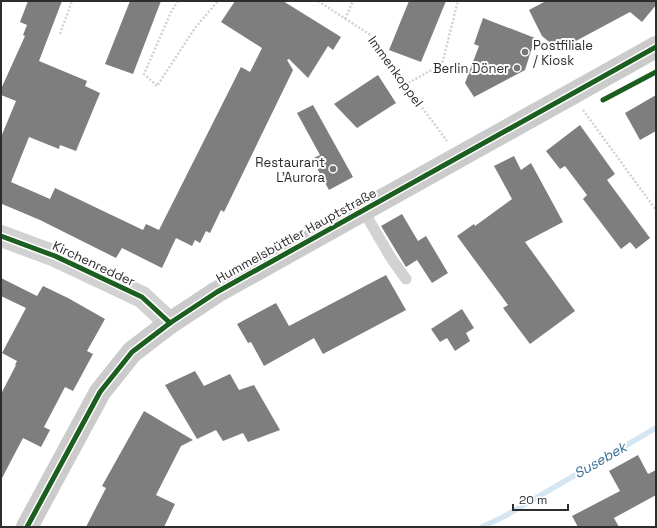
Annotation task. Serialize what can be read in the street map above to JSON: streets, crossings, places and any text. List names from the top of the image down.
{
  "streets": {
    "main road": ["Hummelsbüttler Hauptstraße"],
    "street": ["Kirchenredder"],
    "path": ["Immenkoppel"]
  },
  "crossings": [
    ["Immenkoppel", "Hummelsbüttler Hauptstraße"],
    ["Hummelsbüttler Hauptstraße", "Kirchenredder"]
  ],
  "water": ["Susebek"],
  "places": ["Postfiliale / Kiosk", "Berlin Döner", "Restaurant L'Aurora"],
  "scale_bar": "20 m"
}
